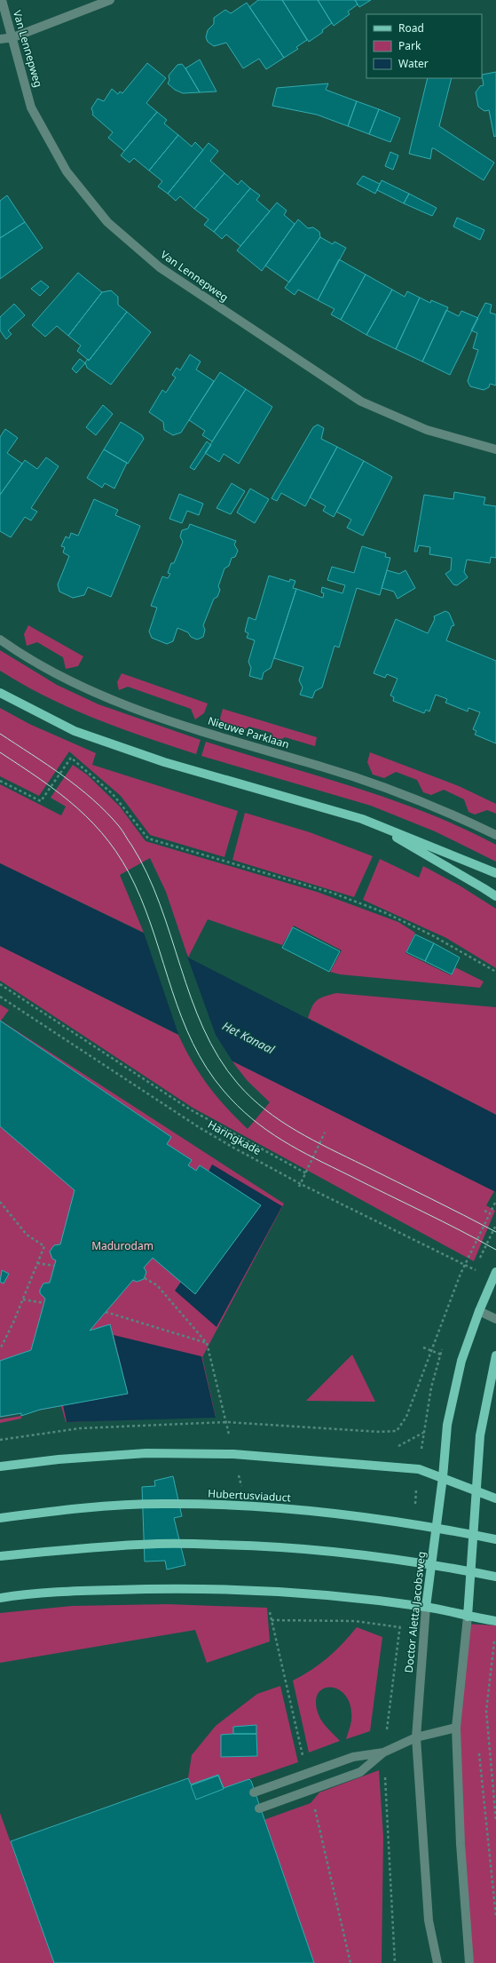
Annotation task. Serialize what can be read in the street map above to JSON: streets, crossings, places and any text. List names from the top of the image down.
{
  "streets": {
    "main road": ["Hubertusviaduct", "Doctor Aletta Jacobsweg"],
    "street": ["Van Lennepweg", "Nieuwe Parklaan"],
    "path": ["Haringkade"]
  },
  "water": ["Het Kanaal"],
  "parks": ["Madurodam"],
  "legend": ["Road", "Park", "Water"]
}
